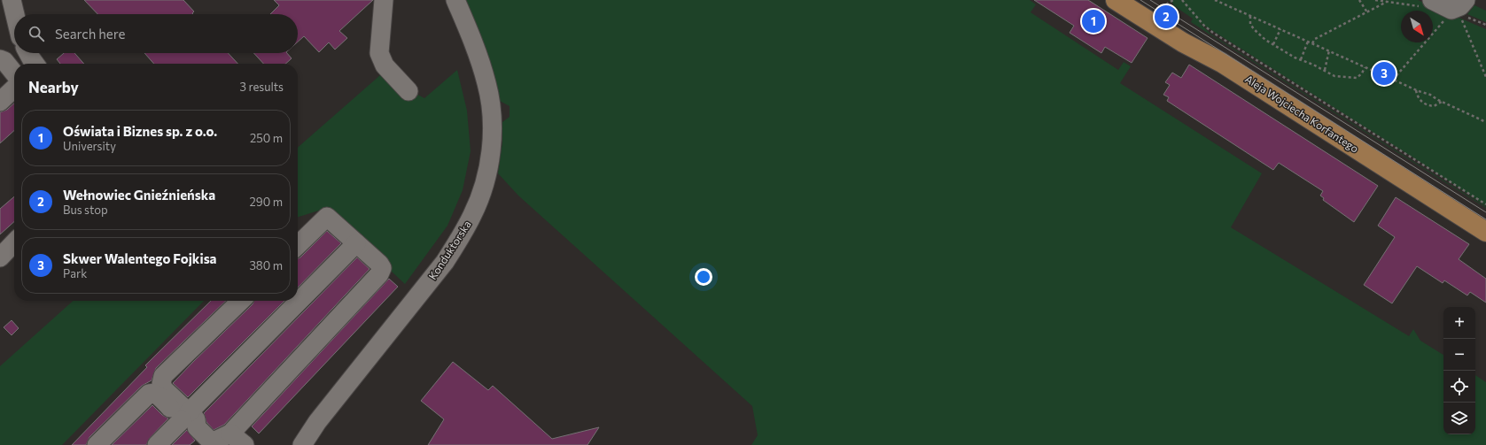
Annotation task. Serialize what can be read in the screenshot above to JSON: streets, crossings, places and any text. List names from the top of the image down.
{
  "streets": {
    "main road": ["Aleja Wojciecha Korfantego"],
    "street": ["Konduktorska"]
  },
  "north": "bottom right",
  "page": {
    "pins": ["2", "1", "3"],
    "search": "Search here",
    "heading": ["Nearby", "3 results"],
    "list": [
      {
        "mark": "1",
        "name": "Oświata i Biznes sp. z o.o.",
        "note": "University",
        "value": "250 m"
      },
      {
        "mark": "2",
        "name": "Wełnowiec Gnieźnieńska",
        "note": "Bus stop",
        "value": "290 m"
      },
      {
        "mark": "3",
        "name": "Skwer Walentego Fojkisa",
        "note": "Park",
        "value": "380 m"
      }
    ],
    "map_buttons": ["+", "−"]
  }
}
